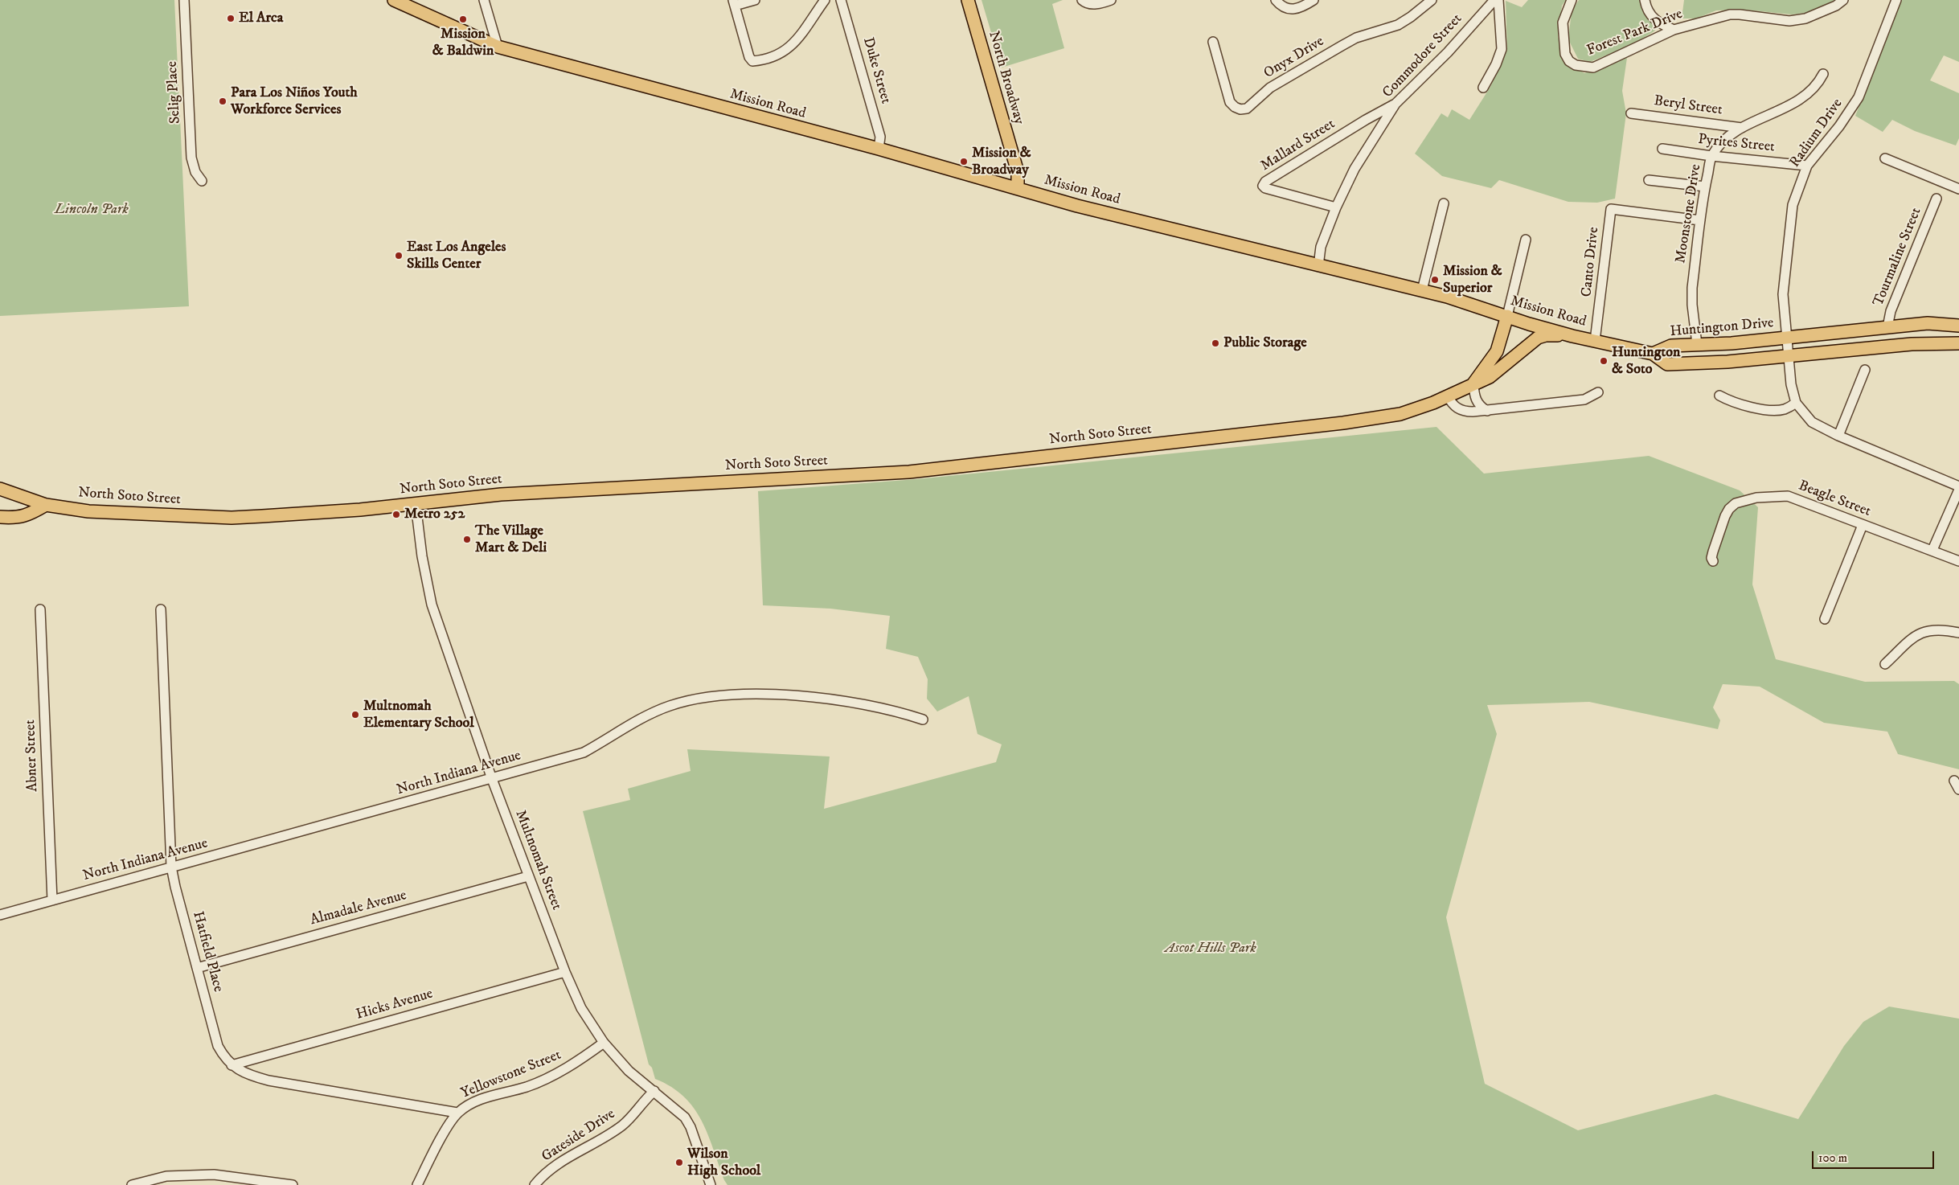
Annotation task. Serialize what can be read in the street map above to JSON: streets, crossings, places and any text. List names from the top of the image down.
{
  "streets": {
    "main road": [
      "North Broadway",
      "Mission Road",
      "Huntington Drive",
      "North Soto Street"
    ],
    "street": [
      "Forest Park Drive",
      "Commodore Street",
      "Onyx Drive",
      "Duke Street",
      "Selig Place",
      "Beryl Street",
      "Radium Drive",
      "Pyrites Street",
      "Mallard Street",
      "Moonstone Drive",
      "Tourmaline Street",
      "Canto Drive",
      "Beagle Street",
      "Abner Street",
      "North Indiana Avenue",
      "Multnomah Street",
      "Almadale Avenue",
      "Hatfield Place",
      "Hicks Avenue",
      "Yellowstone Street",
      "Gateside Drive"
    ]
  },
  "crossings": [
    ["Commodore Street", "Mission Road"],
    ["Commodore Street", "Mallard Street"],
    ["Duke Street", "Mission Road"],
    ["North Broadway", "Mission Road"],
    ["Mission Road", "Canto Drive"],
    ["Mission Road", "Huntington Drive"],
    ["Mission Road", "North Soto Street"],
    ["Beryl Street", "Moonstone Drive"],
    ["Radium Drive", "Pyrites Street"],
    ["Radium Drive", "Huntington Drive"],
    ["Pyrites Street", "Moonstone Drive"],
    ["Moonstone Drive", "Canto Drive"],
    ["Moonstone Drive", "Huntington Drive"],
    ["Tourmaline Street", "Huntington Drive"],
    ["North Soto Street", "Multnomah Street"],
    ["Abner Street", "North Indiana Avenue"],
    ["North Indiana Avenue", "Multnomah Street"],
    ["North Indiana Avenue", "Hatfield Place"],
    ["Multnomah Street", "Almadale Avenue"],
    ["Multnomah Street", "Hicks Avenue"],
    ["Multnomah Street", "Yellowstone Street"],
    ["Multnomah Street", "Gateside Drive"],
    ["Almadale Avenue", "Hatfield Place"],
    ["Hatfield Place", "Hicks Avenue"],
    ["Hatfield Place", "Yellowstone Street"]
  ],
  "parks": ["Lincoln Park", "Ascot Hills Park"],
  "places": [
    "El Arca",
    "Mission & Baldwin",
    "Para Los Niños Youth Workforce Services",
    "Mission & Broadway",
    "East Los Angeles Skills Center",
    "Mission & Superior",
    "Public Storage",
    "Huntington & Soto",
    "Metro 252",
    "The Village Mart & Deli",
    "Multnomah Elementary School",
    "Wilson High School"
  ],
  "scale_bar": "100 m"
}
